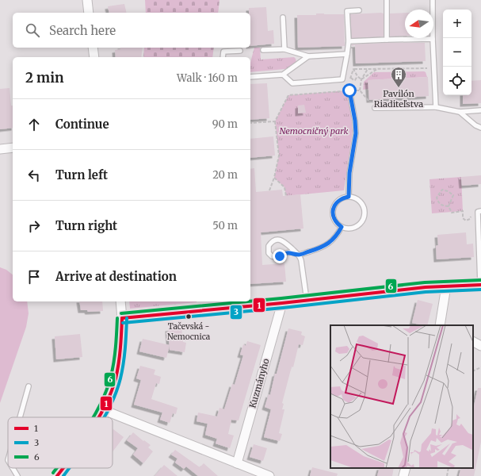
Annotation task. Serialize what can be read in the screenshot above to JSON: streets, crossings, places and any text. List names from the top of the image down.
{
  "streets": {
    "street": ["Kuzmányho"]
  },
  "parks": ["Nemocničný park"],
  "places": {
    "building": ["Pavilón Riaditeľstva"],
    "other": ["Tačevská - Nemocnica"]
  },
  "lines": ["transit line 6", "transit line 1", "transit line 3"],
  "legend": ["1", "3", "6"],
  "north": "left",
  "page": {
    "map_buttons": ["+", "−"],
    "search": "Search here",
    "heading": ["2 min", "Walk · 160 m"],
    "list": [
      ["Continue", "90 m"],
      ["Turn left", "20 m"],
      ["Turn right", "50 m"],
      "Arrive at destination"
    ]
  }
}
